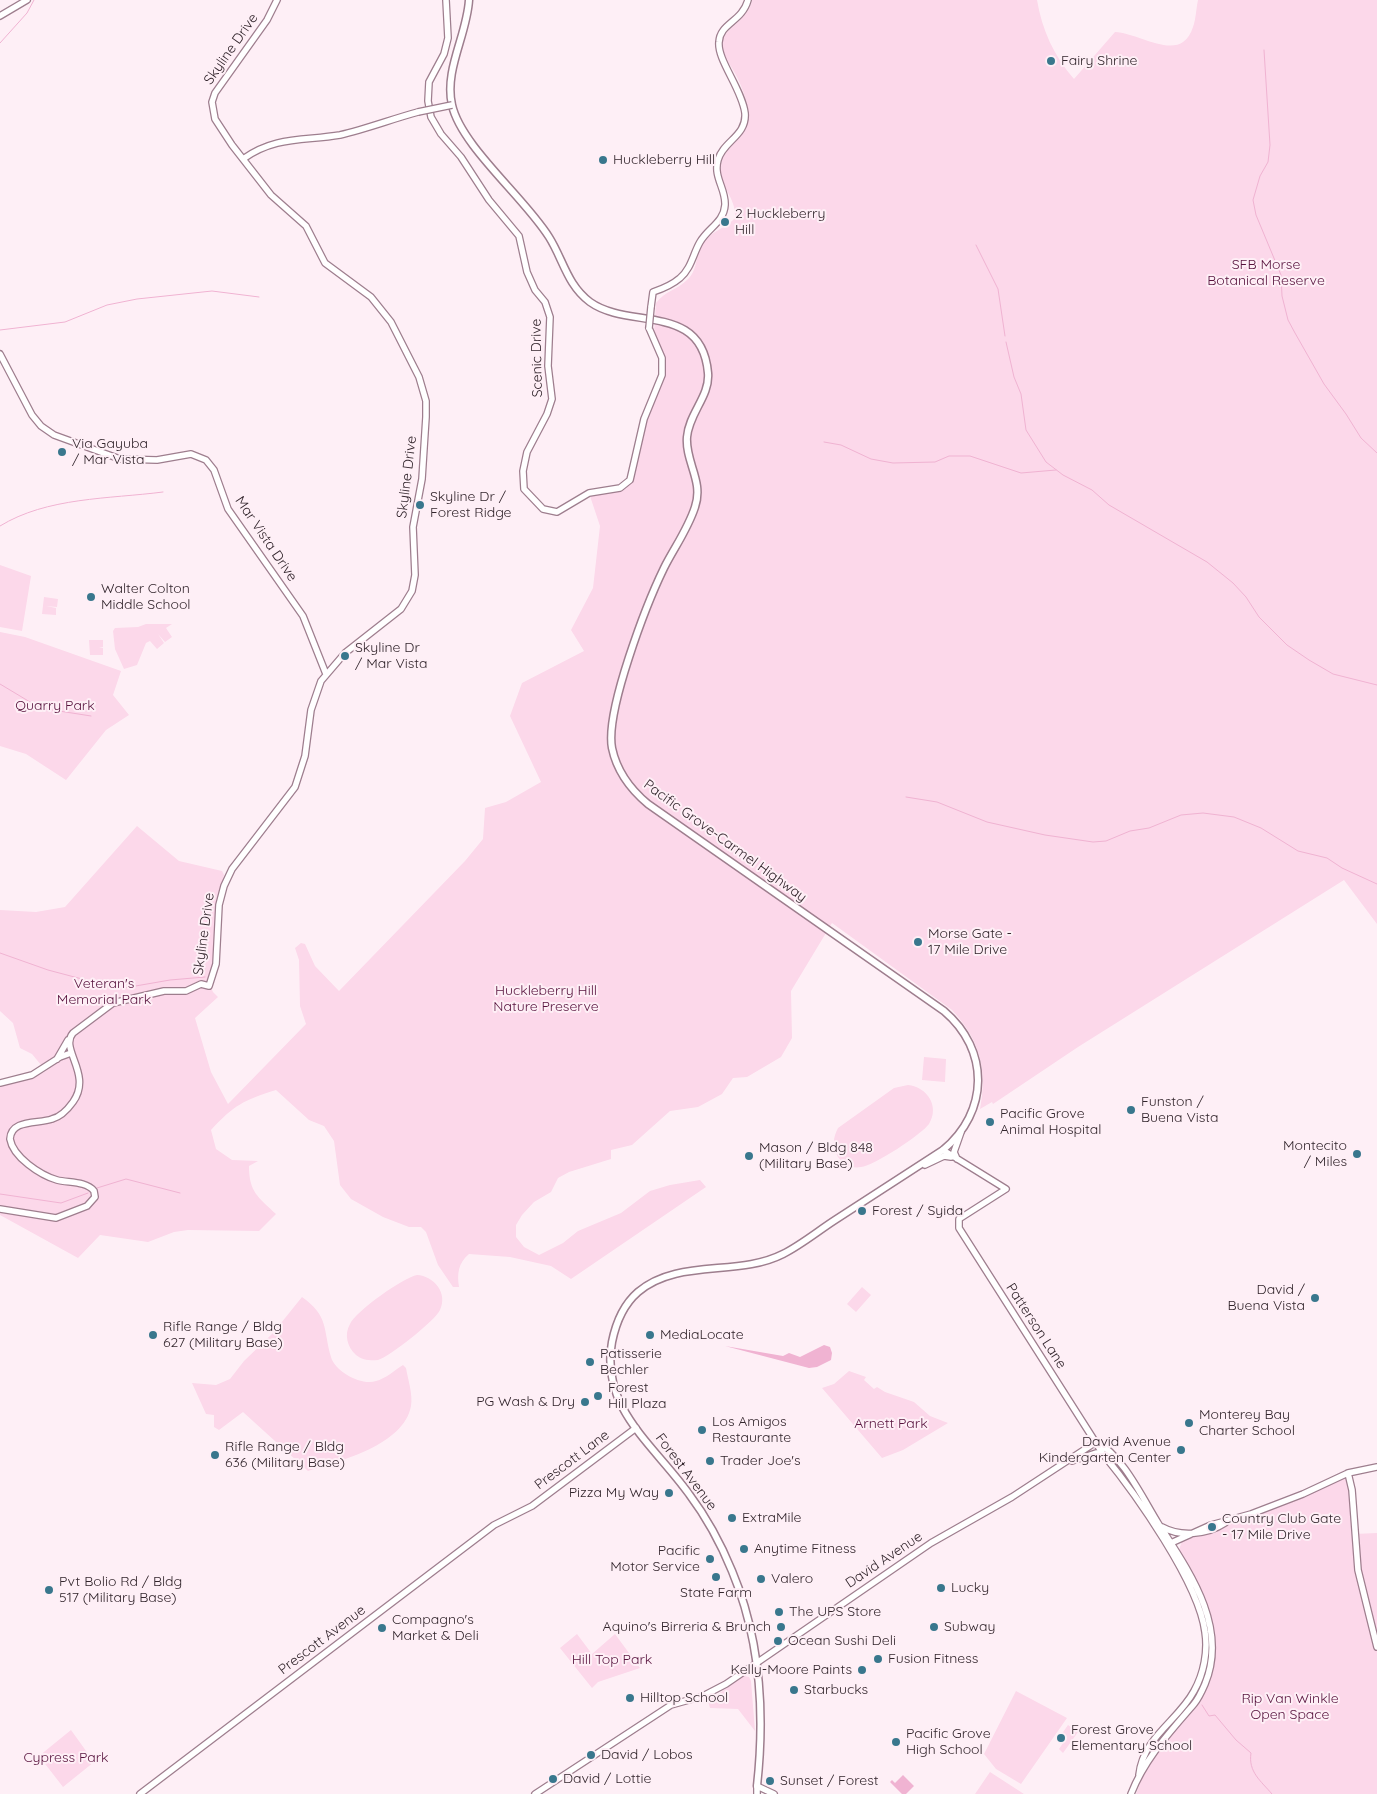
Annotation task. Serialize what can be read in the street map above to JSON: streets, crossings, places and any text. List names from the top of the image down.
{
  "streets": {
    "main road": ["Pacific Grove-Carmel Highway", "Forest Avenue"],
    "street": [
      "Skyline Drive",
      "Scenic Drive",
      "Mar Vista Drive",
      "Patterson Lane",
      "Prescott Lane",
      "David Avenue",
      "Prescott Avenue"
    ]
  },
  "crossings": [
    ["Skyline Drive", "Mar Vista Drive"],
    ["Pacific Grove-Carmel Highway", "Forest Avenue"],
    ["Patterson Lane", "David Avenue"],
    ["Prescott Lane", "Forest Avenue"],
    ["Prescott Lane", "Prescott Avenue"],
    ["Forest Avenue", "David Avenue"]
  ],
  "parks": [
    "SFB Morse Botanical Reserve",
    "Quarry Park",
    "Veteran's Memorial Park",
    "Huckleberry Hill Nature Preserve",
    "Arnett Park",
    "Hill Top Park",
    "Rip Van Winkle Open Space",
    "Cypress Park"
  ],
  "places": [
    "Fairy Shrine",
    "Huckleberry Hill",
    "2 Huckleberry Hill",
    "Via Gayuba / Mar Vista",
    "Skyline Dr / Forest Ridge",
    "Walter Colton Middle School",
    "Skyline Dr / Mar Vista",
    "Morse Gate - 17 Mile Drive",
    "Funston / Buena Vista",
    "Pacific Grove Animal Hospital",
    "Montecito / Miles",
    "Mason / Bldg 848 (Military Base)",
    "Forest / Syida",
    "David / Buena Vista",
    "Rifle Range / Bldg 627 (Military Base)",
    "MediaLocate",
    "Patisserie Bechler",
    "Forest Hill Plaza",
    "PG Wash & Dry",
    "Monterey Bay Charter School",
    "Los Amigos Restaurante",
    "David Avenue Kindergarten Center",
    "Rifle Range / Bldg 636 (Military Base)",
    "Trader Joe's",
    "Pizza My Way",
    "ExtraMile",
    "Country Club Gate - 17 Mile Drive",
    "Anytime Fitness",
    "Pacific Motor Service",
    "State Farm",
    "Valero",
    "Lucky",
    "Pvt Bolio Rd / Bldg 517 (Military Base)",
    "The UPS Store",
    "Aquino's Birreria & Brunch",
    "Subway",
    "Compagno's Market & Deli",
    "Ocean Sushi Deli",
    "Fusion Fitness",
    "Kelly-Moore Paints",
    "Starbucks",
    "Hilltop School",
    "Forest Grove Elementary School",
    "Pacific Grove High School",
    "David / Lobos",
    "David / Lottie",
    "Sunset / Forest"
  ]
}
